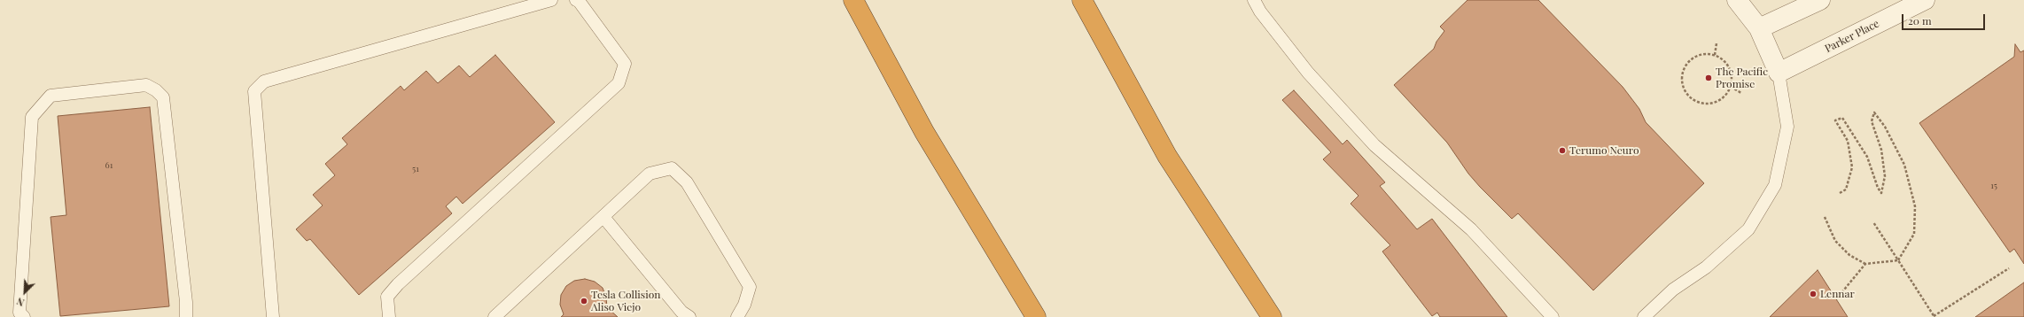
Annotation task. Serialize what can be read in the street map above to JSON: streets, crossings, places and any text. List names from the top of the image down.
{
  "streets": {
    "street": ["Parker Place"]
  },
  "places": [
    "The Pacific Promise",
    "Terumo Neuro",
    "Lennar",
    "Tesla Collision Aliso Viejo"
  ],
  "house_numbers": ["61", "51", "15"],
  "scale_bar": "20 m",
  "north": "bottom left"
}
